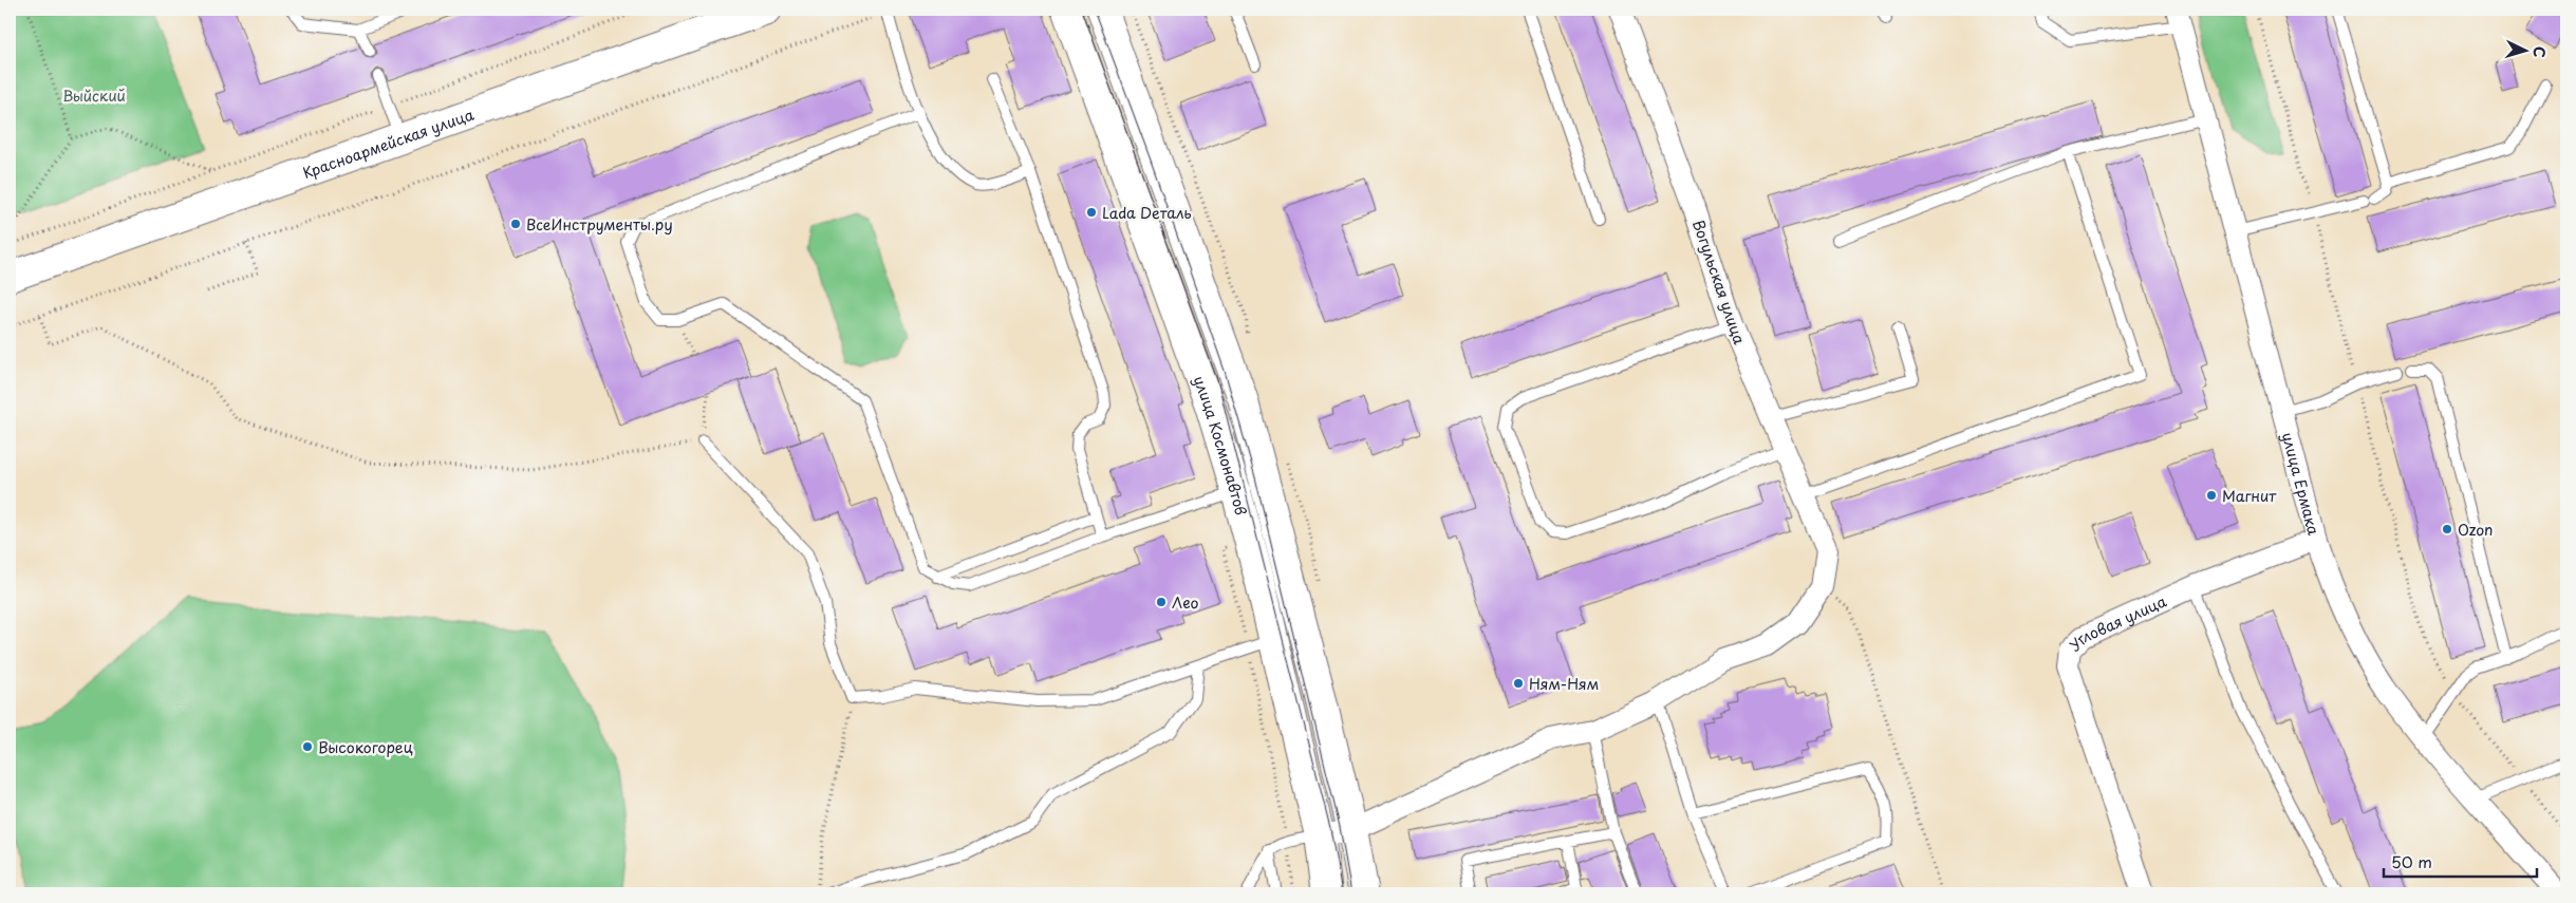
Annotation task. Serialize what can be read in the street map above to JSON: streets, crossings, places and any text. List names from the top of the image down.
{
  "streets": {
    "main road": ["Красноармейская улица", "улица Космонавтов"],
    "street": ["Вогульская улица", "улица Ермака", "Угловая улица"]
  },
  "crossings": [
    ["улица Ермака", "Угловая улица"]
  ],
  "parks": ["Выйский"],
  "places": [
    "Lada Dеталь",
    "ВсеИнструменты.ру",
    "Магнит",
    "Ozon",
    "Лео",
    "Ням-Ням",
    "Высокогорец"
  ],
  "scale_bar": "50 m",
  "north": "right"
}
